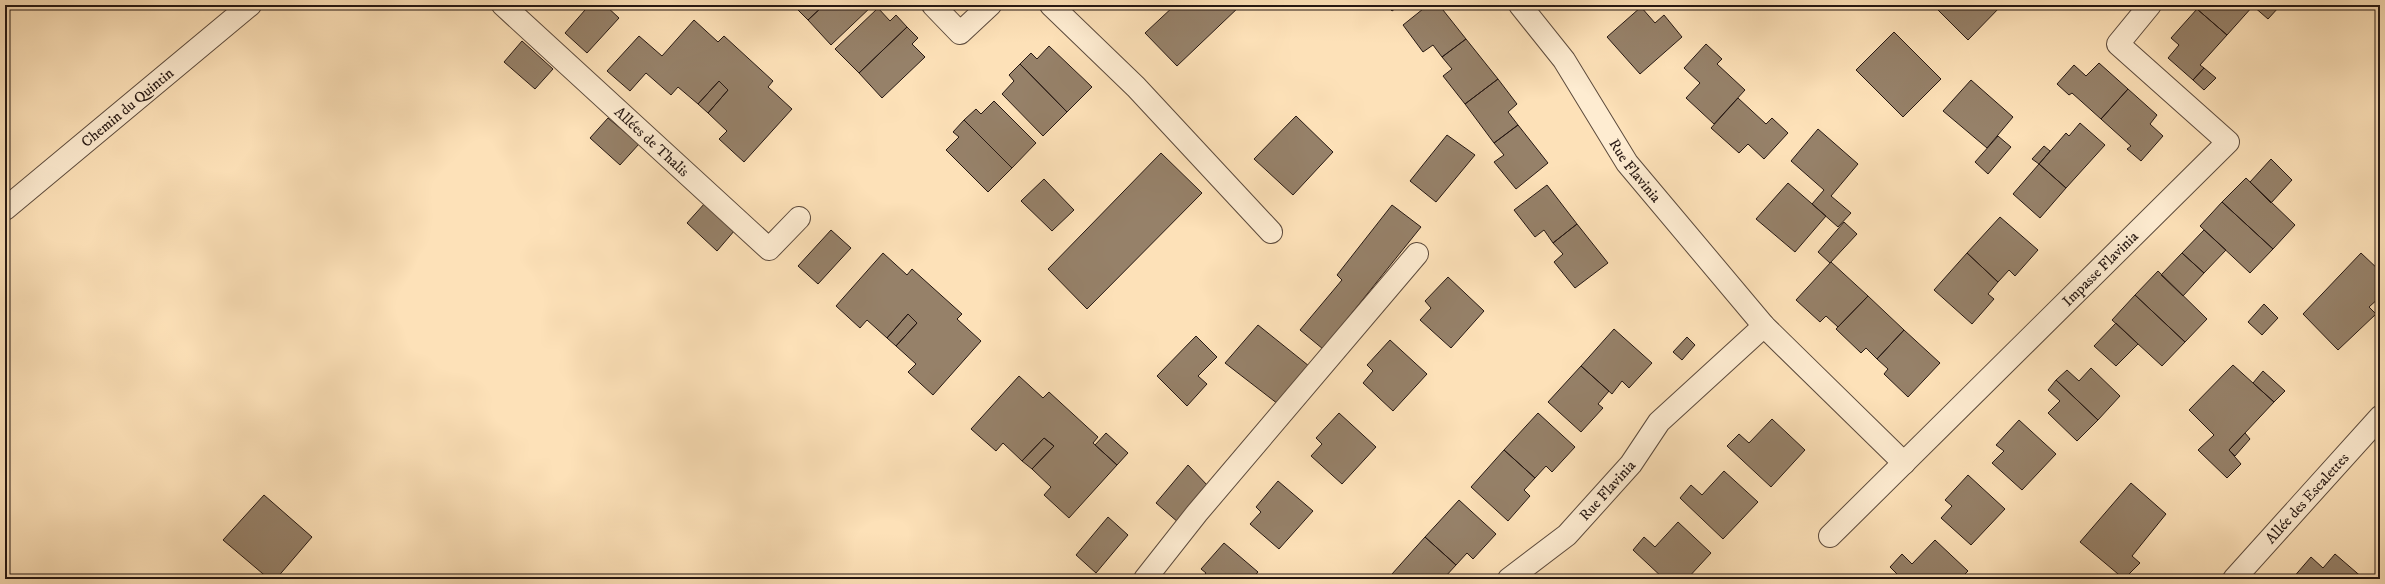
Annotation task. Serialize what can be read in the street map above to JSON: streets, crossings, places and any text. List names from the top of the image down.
{
  "streets": {
    "street": [
      "Chemin du Quintin",
      "Allées de Thalis",
      "Rue Flavinia",
      "Impasse Flavinia",
      "Allée des Escalettes"
    ]
  },
  "crossings": [
    ["Rue Flavinia", "Impasse Flavinia"]
  ]
}
